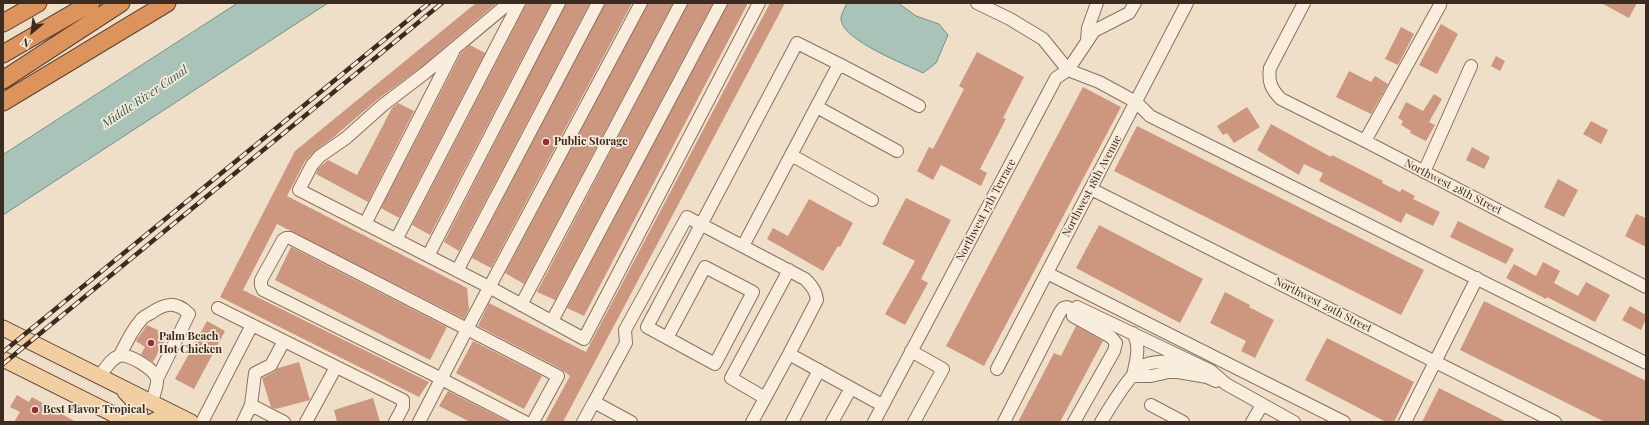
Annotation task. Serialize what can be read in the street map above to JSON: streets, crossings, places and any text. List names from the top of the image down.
{
  "streets": {
    "street": [
      "Northwest 18th Avenue",
      "Northwest 28th Street",
      "Northwest 17th Terrace",
      "Northwest 29th Street"
    ]
  },
  "crossings": [
    ["Northwest 18th Avenue", "Northwest 29th Street"]
  ],
  "water": ["Middle River Canal"],
  "places": ["Public Storage", "Palm Beach Hot Chicken", "Best Flavor Tropical"],
  "north": "bottom left"
}
